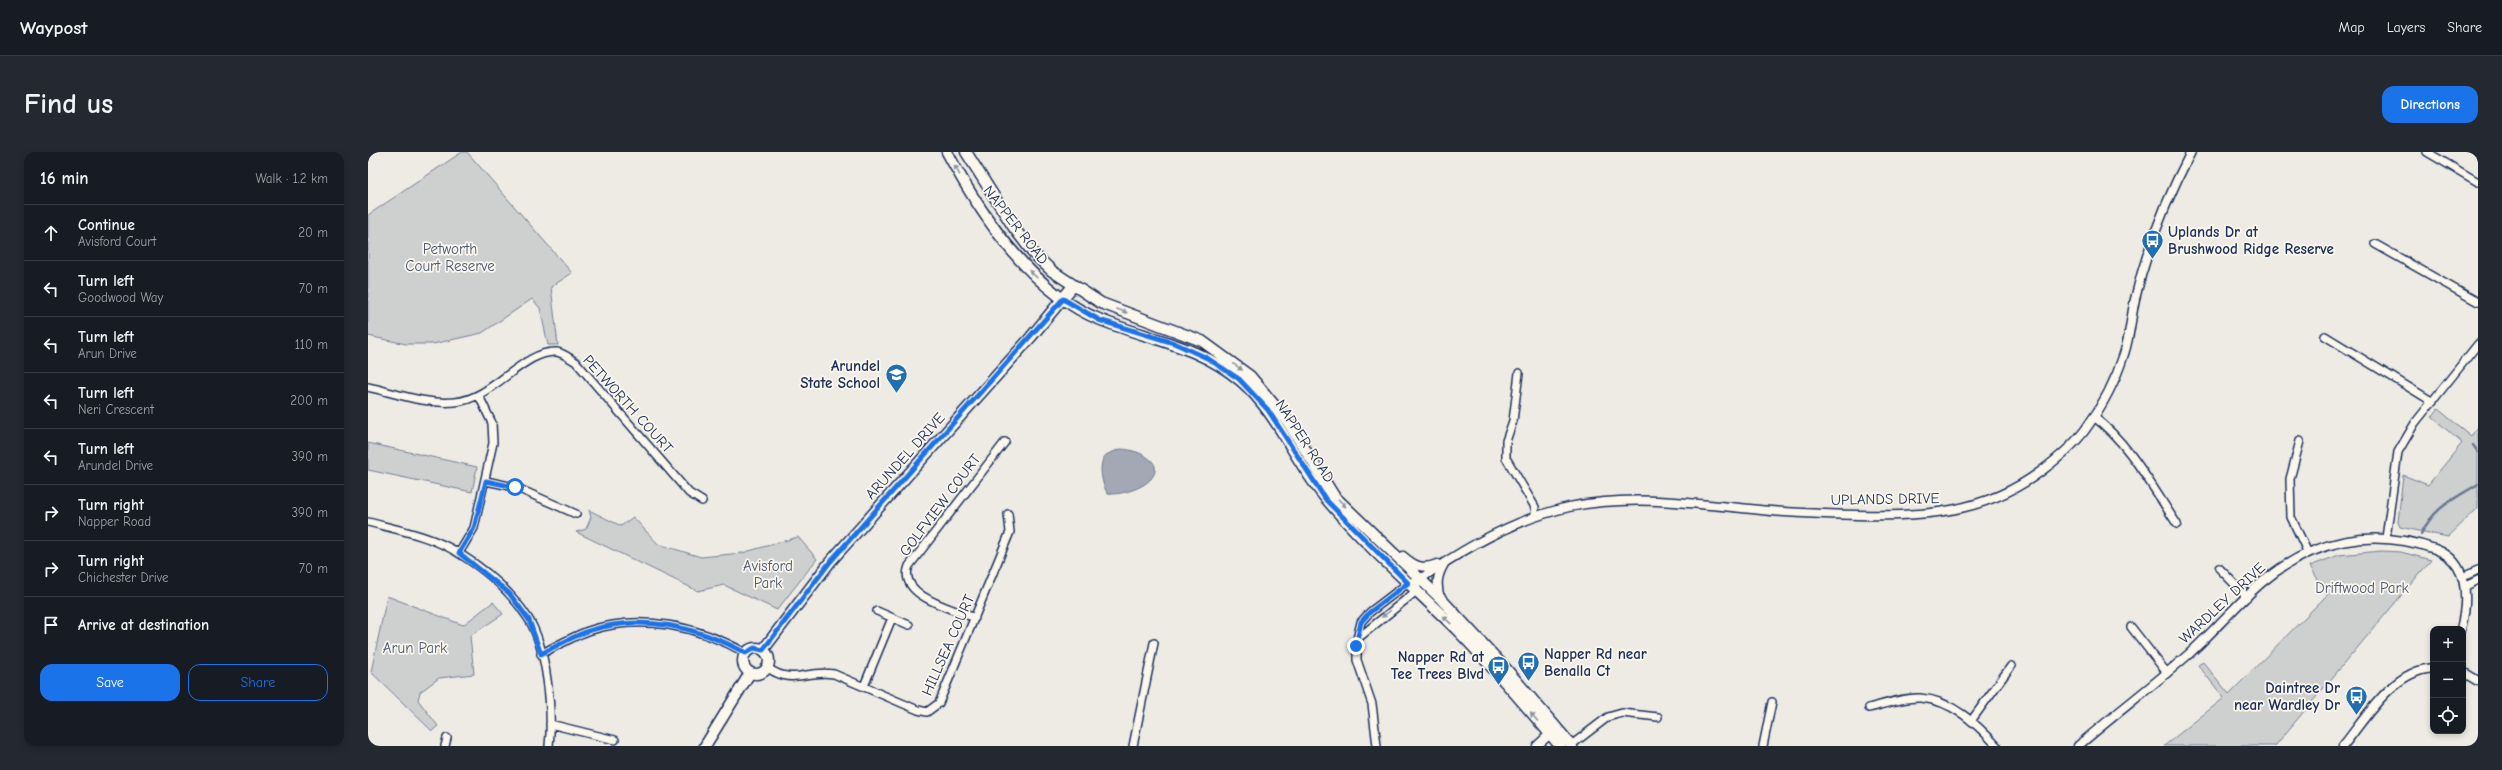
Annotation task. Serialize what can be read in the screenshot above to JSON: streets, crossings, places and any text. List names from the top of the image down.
{
  "streets": {
    "main road": ["NAPPER ROAD", "ARUNDEL DRIVE"],
    "street": [
      "PETWORTH COURT",
      "UPLANDS DRIVE",
      "GOLFVIEW COURT",
      "WARDLEY DRIVE",
      "HILLSEA COURT"
    ]
  },
  "crossings": [
    ["NAPPER ROAD", "ARUNDEL DRIVE"],
    ["NAPPER ROAD", "UPLANDS DRIVE"],
    ["ARUNDEL DRIVE", "HILLSEA COURT"],
    ["GOLFVIEW COURT", "HILLSEA COURT"]
  ],
  "parks": [
    "Petworth Court Reserve",
    "Avisford Park",
    "Driftwood Park",
    "Arun Park"
  ],
  "places": {
    "bus stop": [
      "Uplands Dr at Brushwood Ridge Reserve",
      "Napper Rd near Benalla Ct",
      "Napper Rd at Tee Trees Blvd",
      "Daintree Dr near Wardley Dr"
    ],
    "school or university": ["Arundel State School"]
  },
  "page": {
    "header": "Waypost",
    "nav": ["Map", "Layers", "Share"],
    "buttons": [
      "Directions",
      ["Save", "Share"]
    ],
    "title": "Find us",
    "heading": ["16 min", "Walk · 1.2 km"],
    "list": [
      ["Continue", "Avisford Court", "20 m"],
      ["Turn left", "Goodwood Way", "70 m"],
      ["Turn left", "Arun Drive", "110 m"],
      ["Turn left", "Neri Crescent", "200 m"],
      ["Turn left", "Arundel Drive", "390 m"],
      ["Turn right", "Napper Road", "390 m"],
      ["Turn right", "Chichester Drive", "70 m"],
      "Arrive at destination"
    ],
    "map_buttons": ["+", "−"]
  }
}
